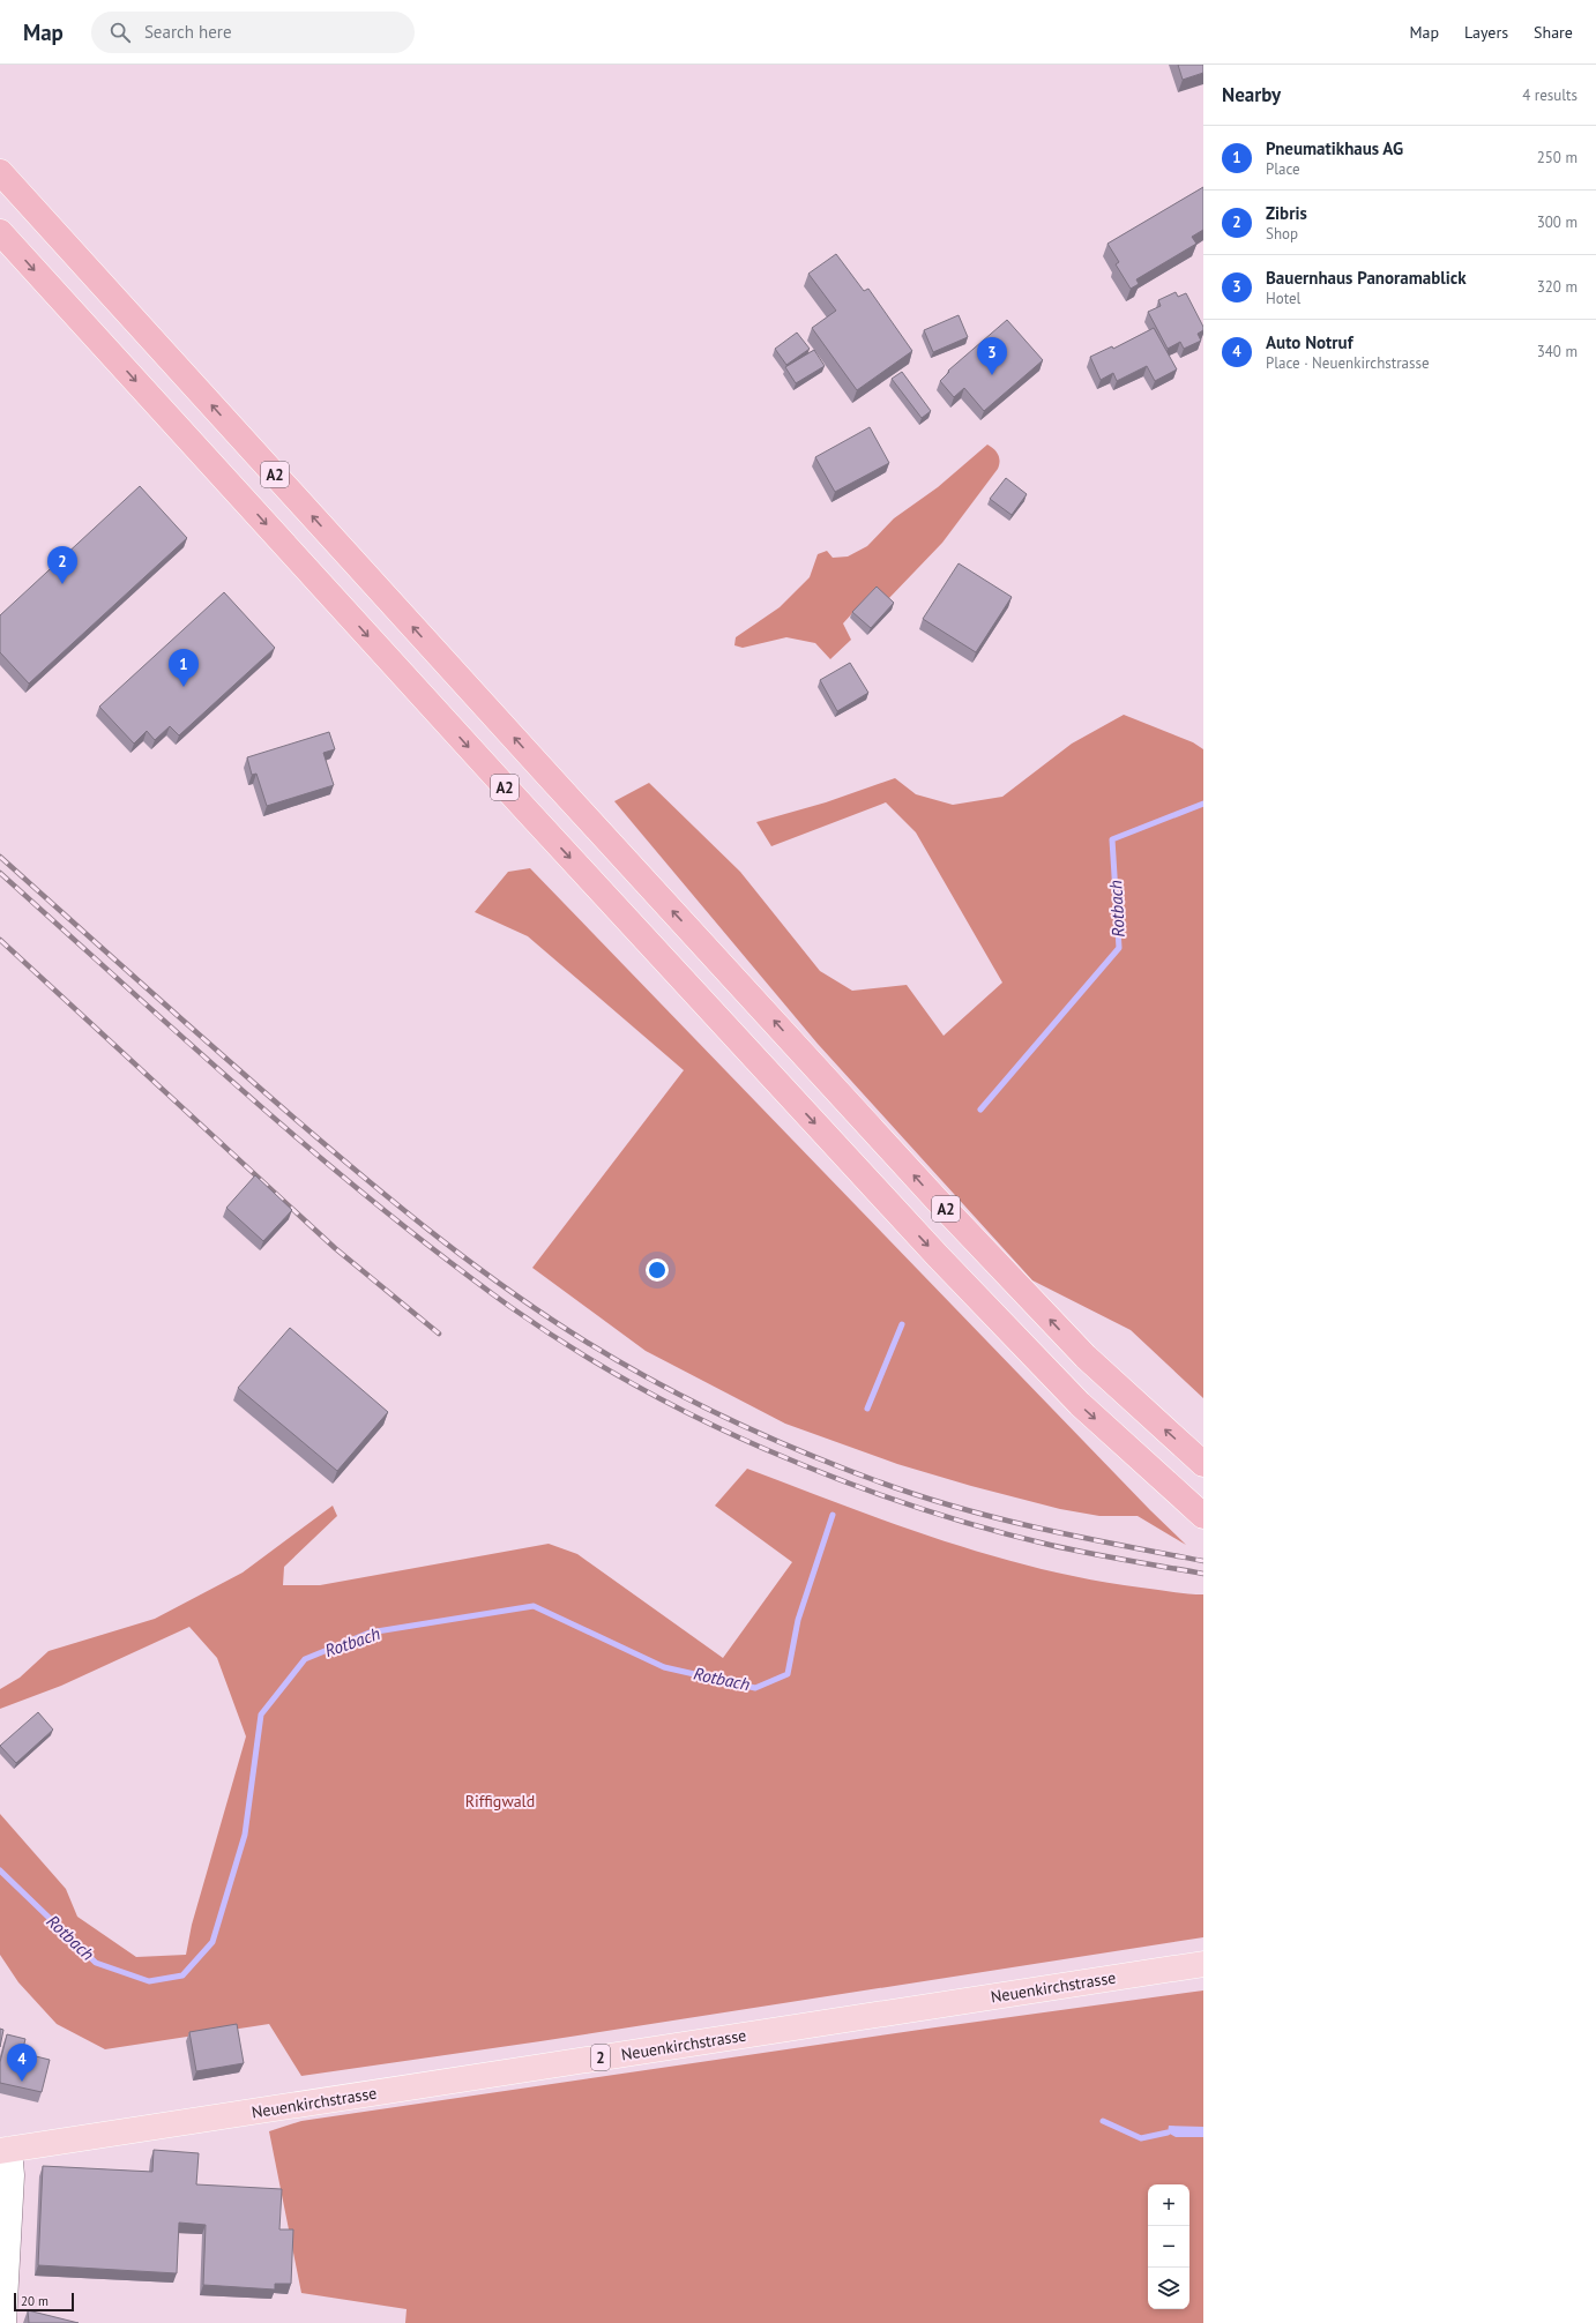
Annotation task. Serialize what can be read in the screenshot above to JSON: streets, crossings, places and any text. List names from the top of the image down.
{
  "streets": {
    "highway": ["A2"],
    "main road": ["Neuenkirchstrasse", "2"]
  },
  "water": ["Rotbach"],
  "parks": ["Riffigwald"],
  "scale_bar": "20 m",
  "page": {
    "header": "Map",
    "search": "Search here",
    "nav": ["Map", "Layers", "Share"],
    "heading": ["Nearby", "4 results"],
    "list": [
      {
        "mark": "1",
        "name": "Pneumatikhaus AG",
        "note": "Place",
        "value": "250 m"
      },
      {
        "mark": "2",
        "name": "Zibris",
        "note": "Shop",
        "value": "300 m"
      },
      {
        "mark": "3",
        "name": "Bauernhaus Panoramablick",
        "note": "Hotel",
        "value": "320 m"
      },
      {
        "mark": "4",
        "name": "Auto Notruf",
        "note": "Place · Neuenkirchstrasse",
        "value": "340 m"
      }
    ],
    "pins": [
      "3",
      "2",
      "1",
      "4"
    ],
    "map_buttons": ["+", "−"],
    "scale": "20 m"
  }
}
